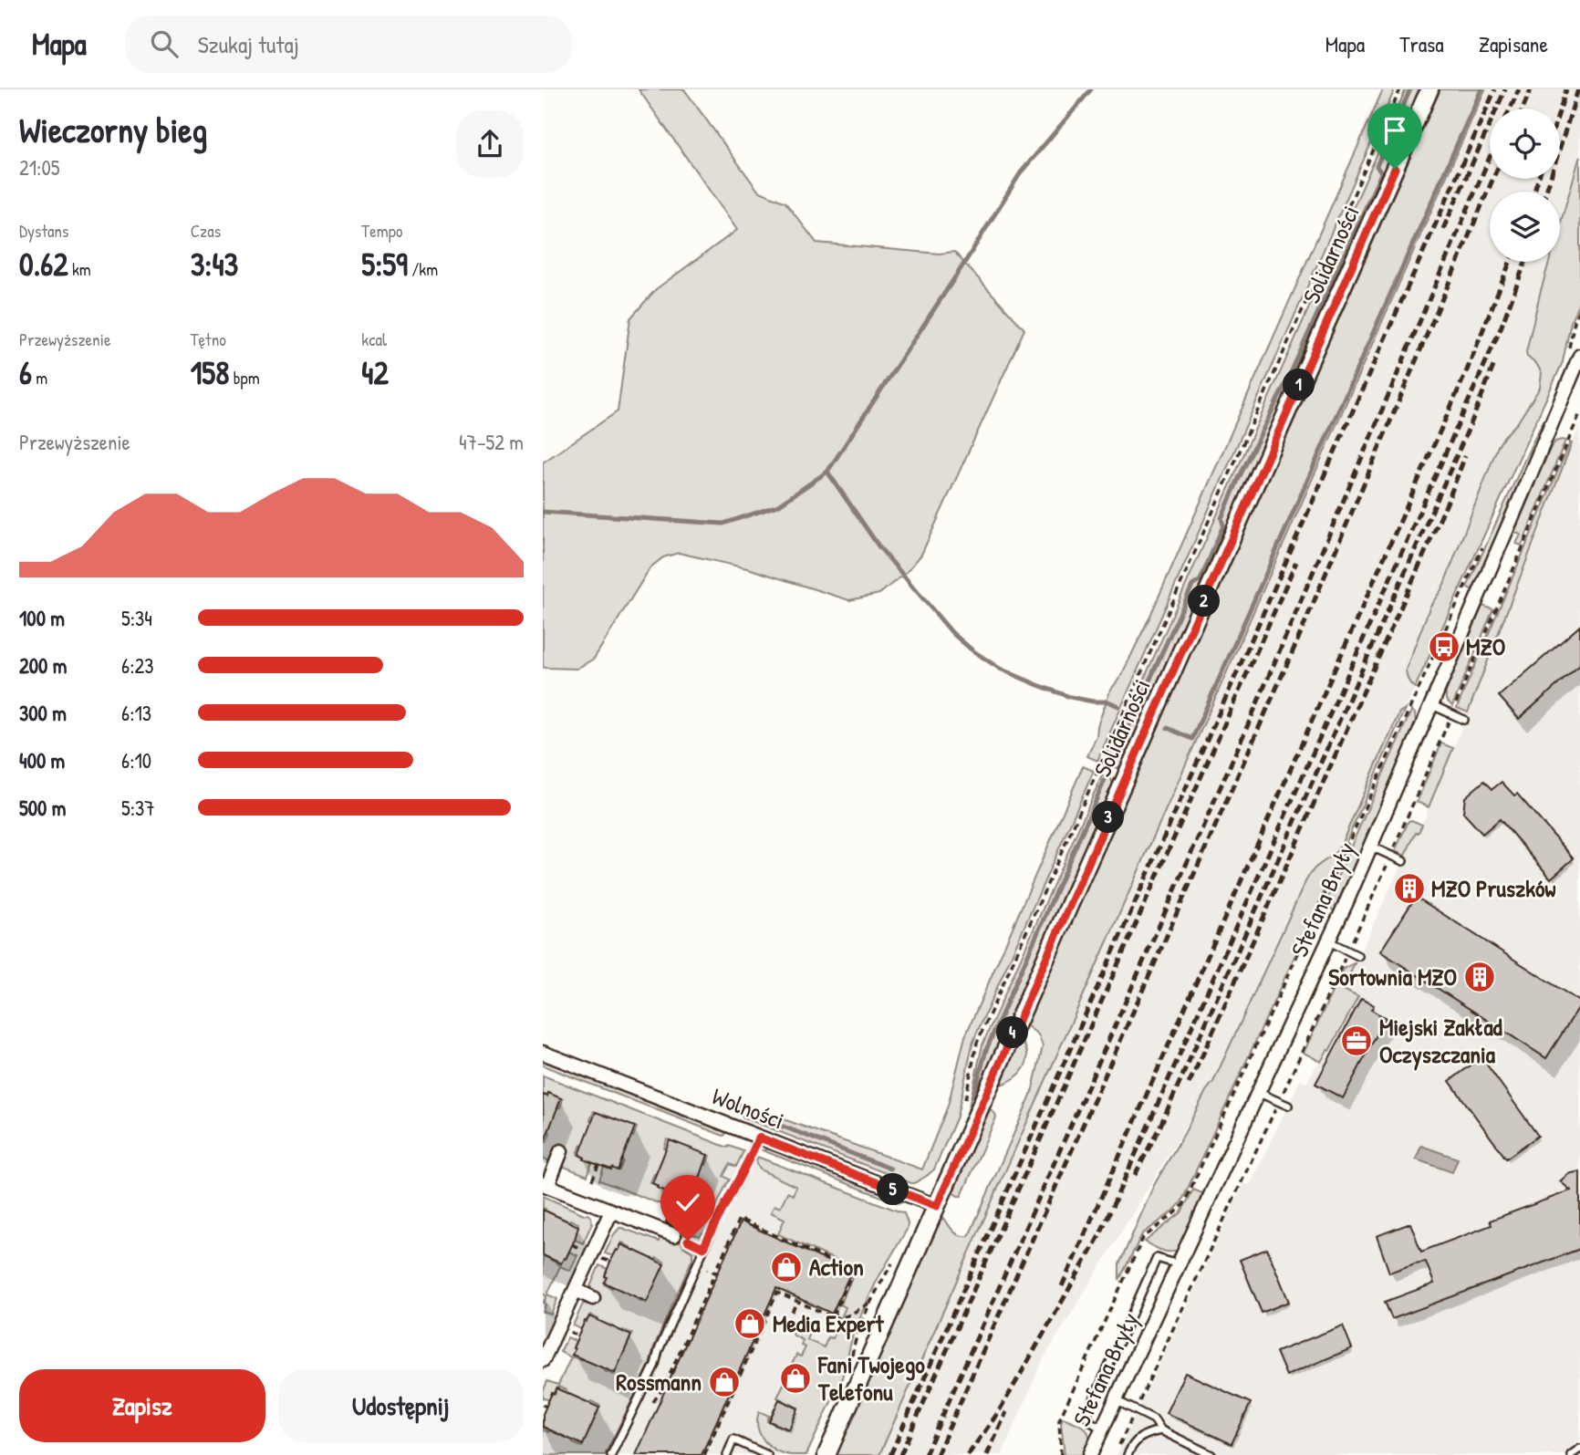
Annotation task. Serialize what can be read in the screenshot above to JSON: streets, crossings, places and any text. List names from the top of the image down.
{
  "streets": {
    "street": ["Solidarności", "Stefana Bryły", "Wolności"]
  },
  "crossings": [
    ["Solidarności", "Wolności"]
  ],
  "places": {
    "bus stop": ["MZO"],
    "building": ["MZO Pruszków", "Sortownia MZO"],
    "office": ["Miejski Zakład Oczyszczania"],
    "shop": [
      "Action",
      "Media Expert",
      "Fani Twojego Telefonu",
      "Rossmann"
    ]
  },
  "page": {
    "header": "Mapa",
    "search": "Szukaj tutaj",
    "nav": ["Mapa", "Trasa", "Zapisane"],
    "heading": ["Wieczorny bieg", "21:05"],
    "stats": [
      ["Dystans", "0.62 km"],
      ["Czas", "3:43"],
      ["Tempo", "5:59 /km"],
      ["Przewyższenie", "6 m"],
      ["Tętno", "158 bpm"],
      ["kcal", "42"]
    ],
    "pins": [
      "1",
      "2",
      "3",
      "4",
      "5"
    ],
    "chart": ["Przewyższenie", "47–52 m"],
    "list": [
      {
        "name": "100 m",
        "note": "5:34"
      },
      {
        "name": "200 m",
        "note": "6:23"
      },
      {
        "name": "300 m",
        "note": "6:13"
      },
      {
        "name": "400 m",
        "note": "6:10"
      },
      {
        "name": "500 m",
        "note": "5:37"
      }
    ],
    "buttons": ["Zapisz", "Udostępnij"]
  }
}
